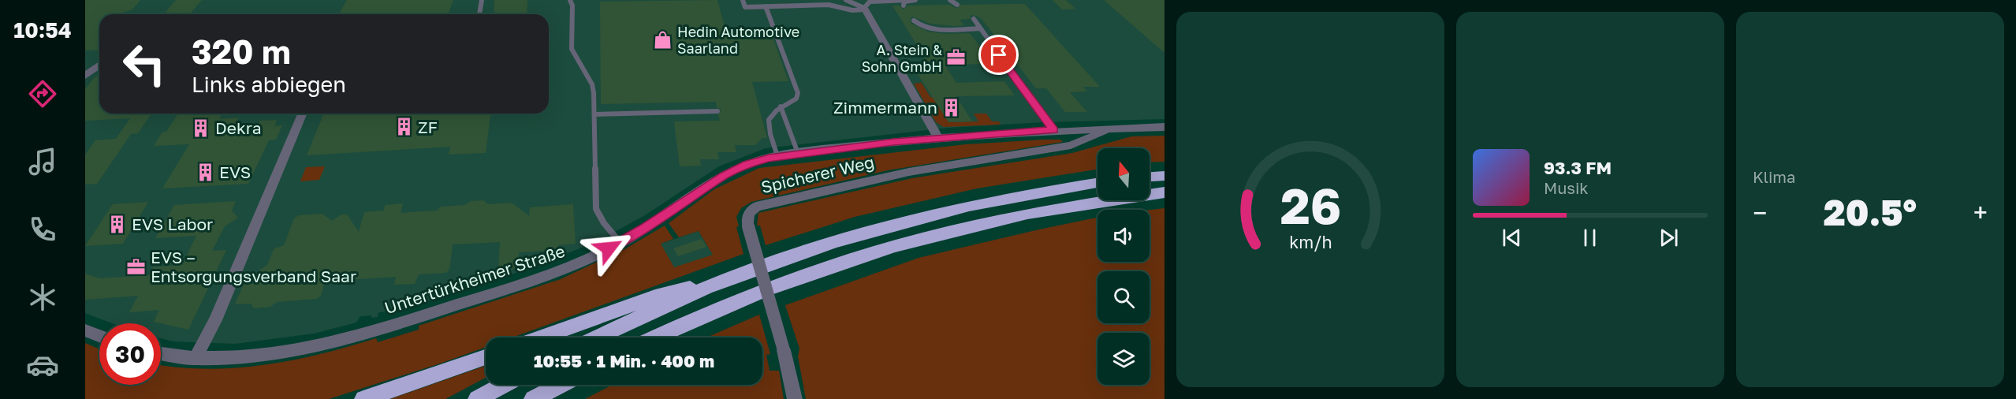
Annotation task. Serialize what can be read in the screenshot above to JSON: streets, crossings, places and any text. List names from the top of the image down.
{
  "streets": {
    "street": ["Spicherer Weg", "Untertürkheimer Straße"]
  },
  "crossings": [
    ["Spicherer Weg", "Untertürkheimer Straße"]
  ],
  "places": {
    "shop": ["Hedin Automotive Saarland"],
    "office": ["A. Stein & Sohn GmbH", "EVS – Entsorgungsverband Saar"],
    "building": [
      "Zimmermann",
      "ZF",
      "Dekra",
      "EVS",
      "EVS Labor"
    ]
  },
  "north": "top",
  "page": {
    "tabs": "10:54",
    "tile": "Klima",
    "turn": ["320 m", "Links abbiegen"],
    "song": ["93.3 FM", "Musik"],
    "heat": ["−", "20.5°", "+"],
    "limit": "30",
    "trip": "10:55 · 1 Min. · 400 m",
    "gauge": ["26", "km/h"]
  }
}
